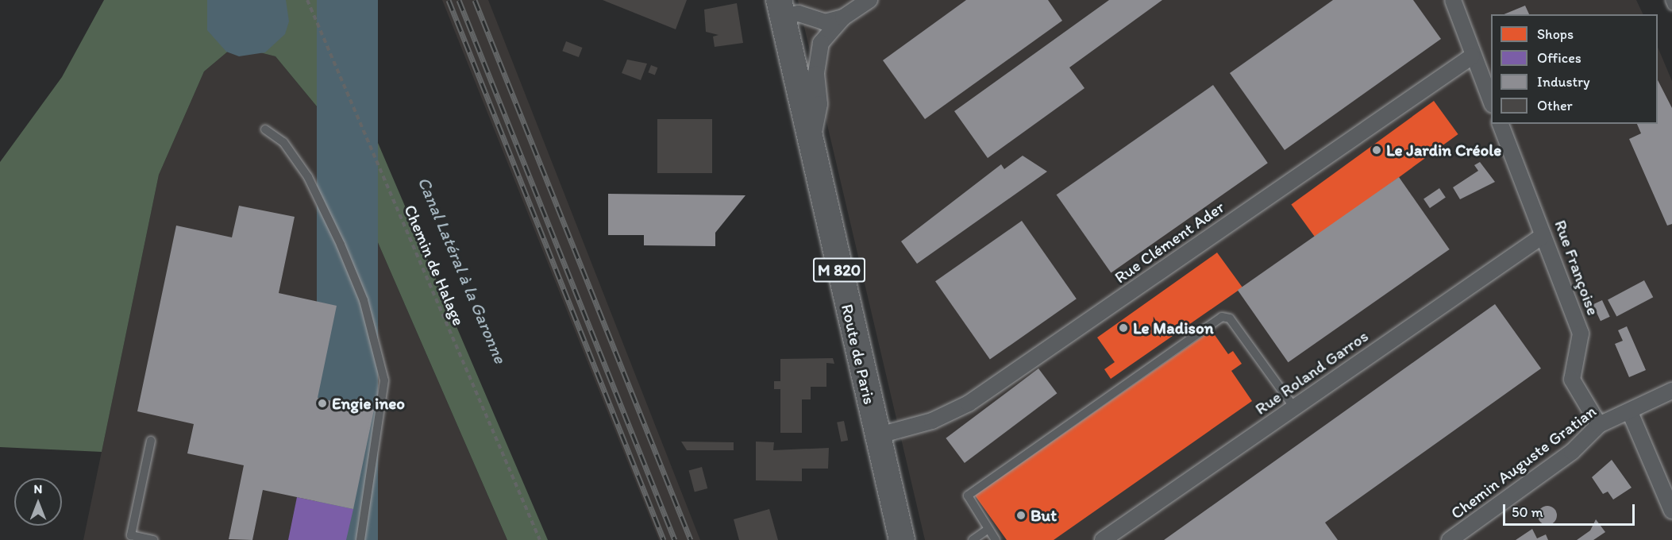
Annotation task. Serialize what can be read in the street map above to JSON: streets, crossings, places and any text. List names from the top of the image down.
{
  "streets": {
    "main road": ["M 820", "Route de Paris"],
    "street": [
      "Rue Clément Ader",
      "Rue Françoise",
      "Rue Roland Garros",
      "Chemin Auguste Gratian"
    ],
    "path": ["Chemin de Halage"]
  },
  "crossings": [
    ["Rue Clément Ader", "Route de Paris"],
    ["Rue Françoise", "Rue Roland Garros"],
    ["Rue Françoise", "Chemin Auguste Gratian"]
  ],
  "water": ["Canal Latéral à la Garonne"],
  "places": [
    "Le Jardin Créole",
    "Le Madison",
    "Engie ineo",
    "But"
  ],
  "legend": [
    "Shops",
    "Offices",
    "Industry",
    "Other"
  ],
  "scale_bar": "50 m",
  "north": "top"
}
